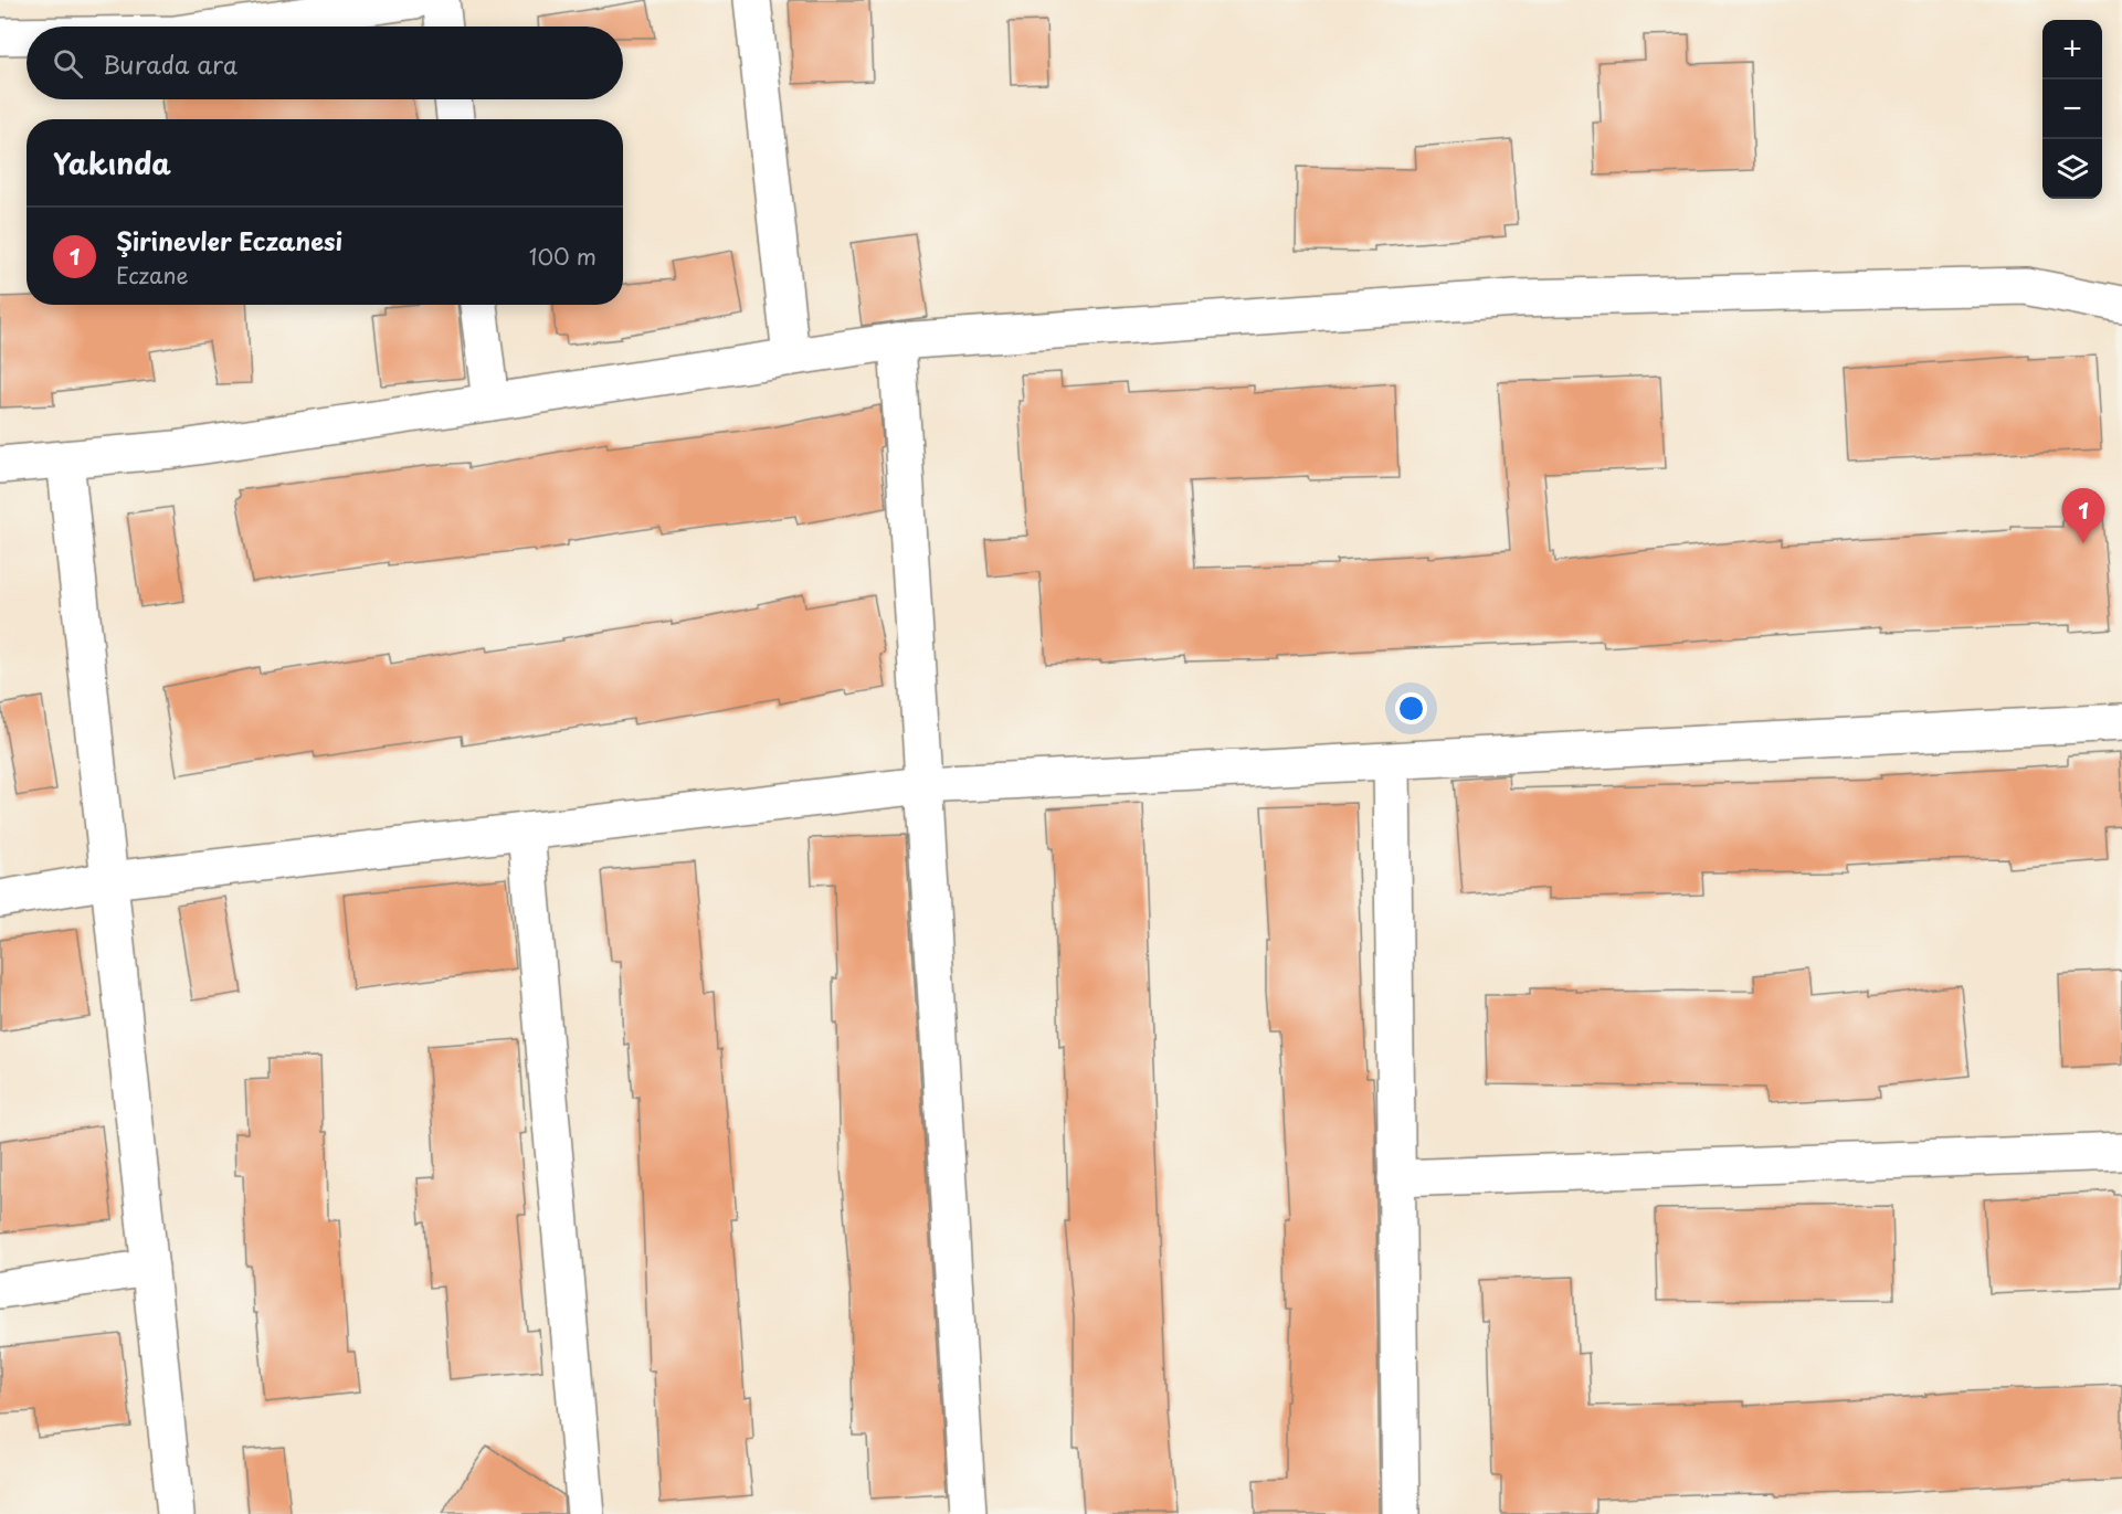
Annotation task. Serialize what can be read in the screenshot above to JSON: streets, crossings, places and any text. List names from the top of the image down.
{
  "page": {
    "map_buttons": ["+", "−"],
    "search": "Burada ara",
    "heading": "Yakında",
    "list": [
      {
        "mark": "1",
        "name": "Şirinevler Eczanesi",
        "note": "Eczane",
        "value": "100 m"
      }
    ],
    "pins": "1"
  }
}
